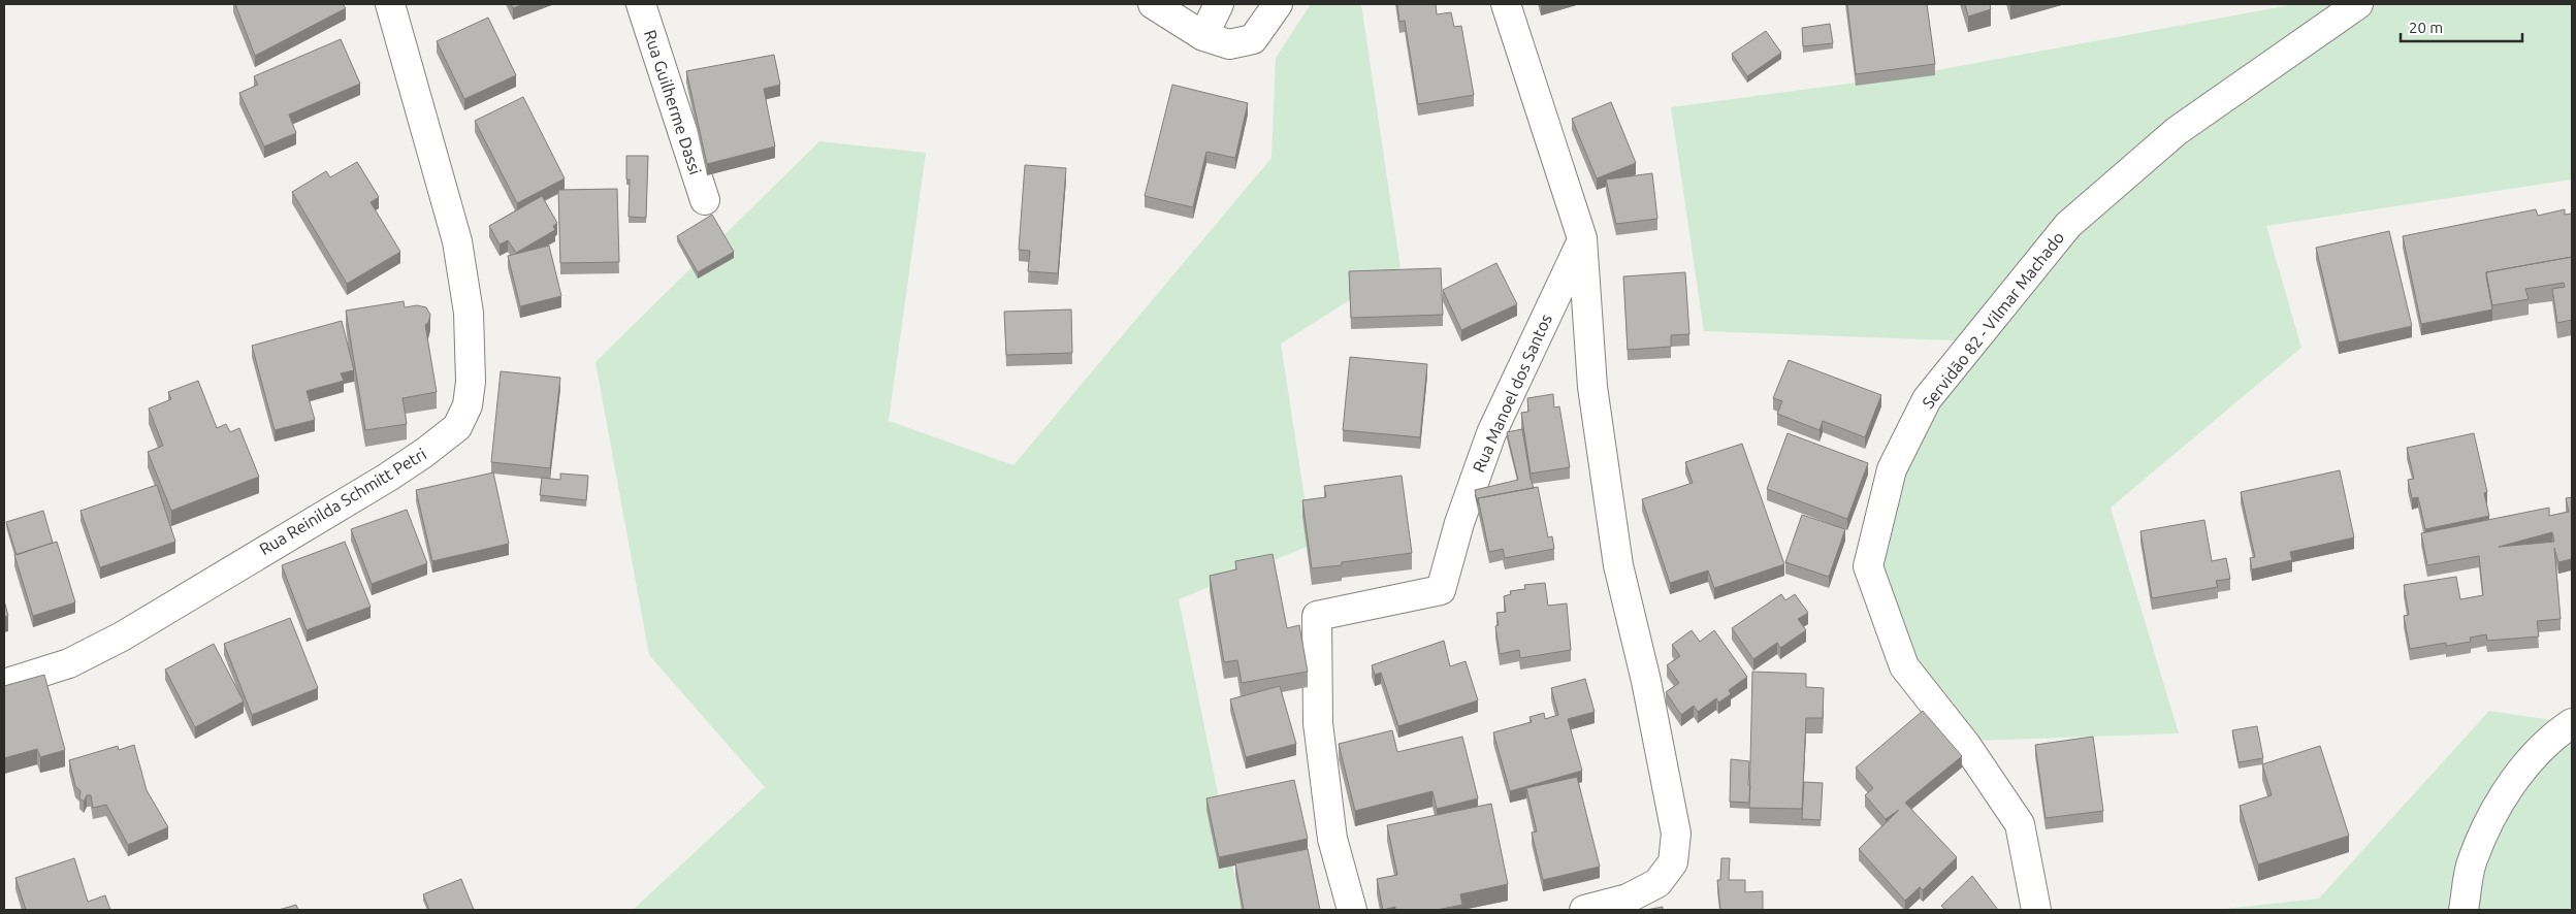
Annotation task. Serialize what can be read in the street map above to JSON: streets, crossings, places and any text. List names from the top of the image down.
{
  "streets": {
    "street": [
      "Rua Guilherme Dassi",
      "Servidão 82 - Vilmar Machado",
      "Rua Manoel dos Santos",
      "Rua Reinilda Schmitt Petri"
    ]
  },
  "scale_bar": "20 m"
}
